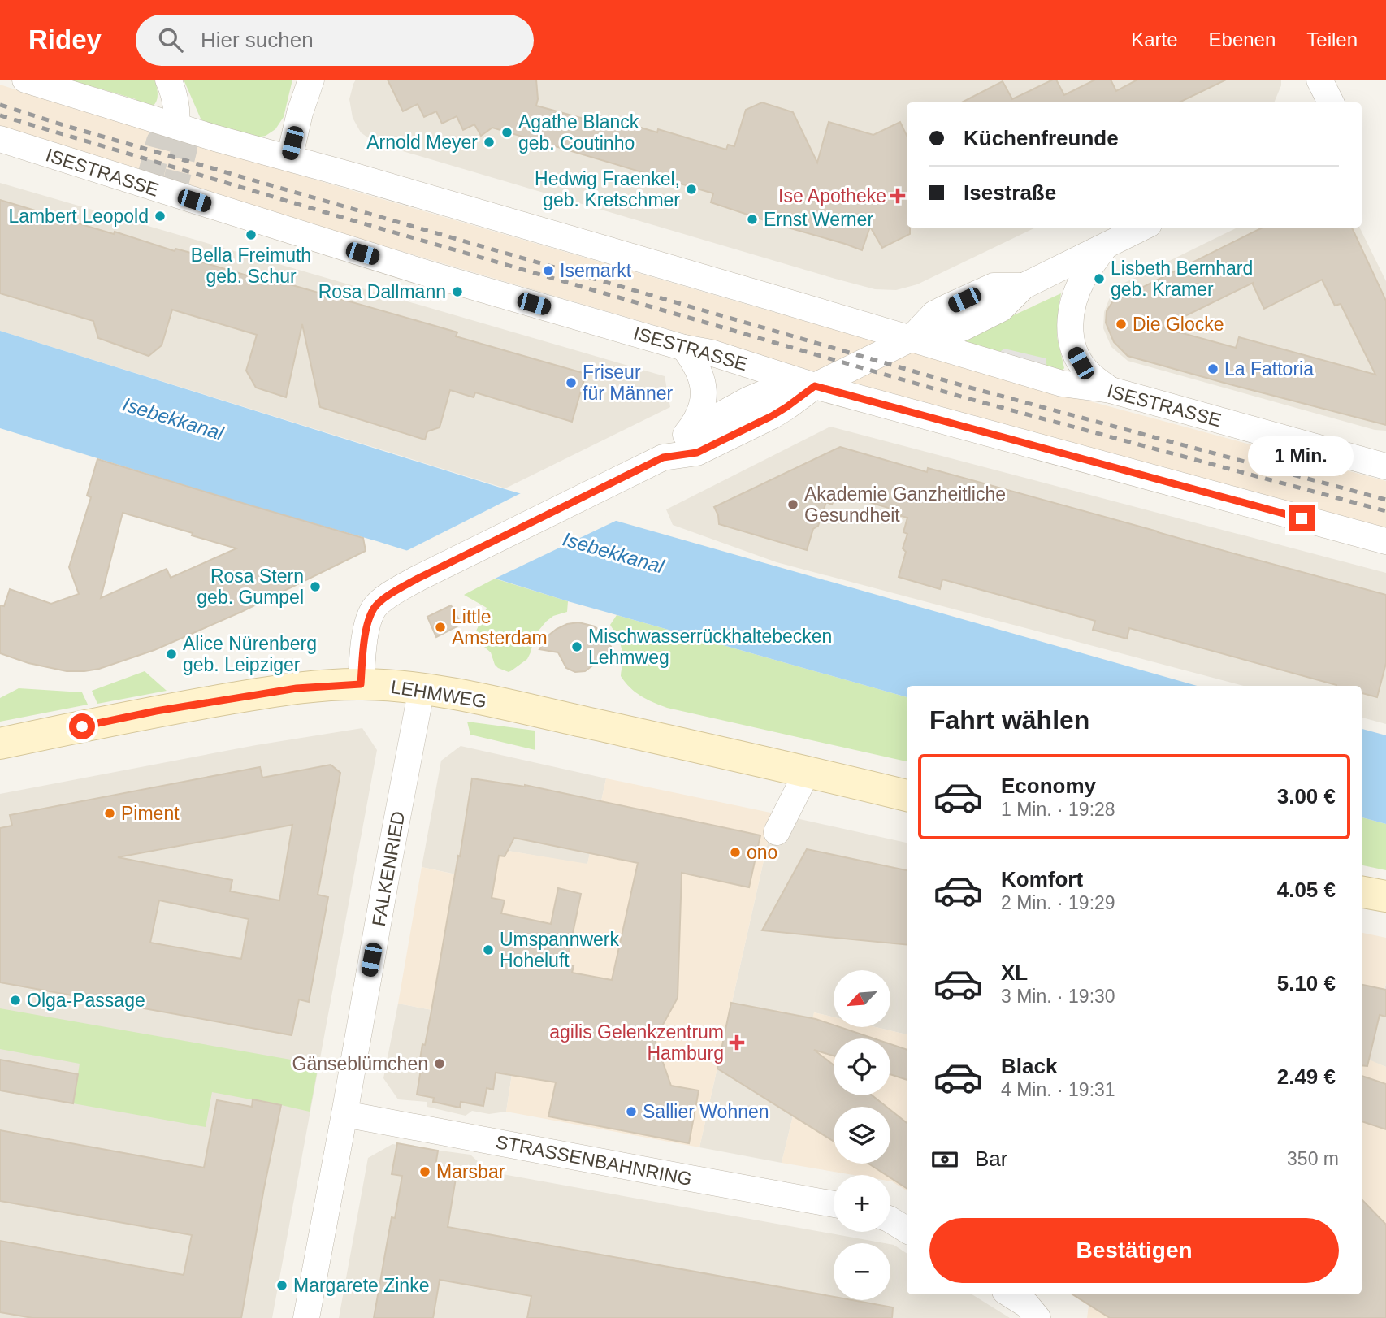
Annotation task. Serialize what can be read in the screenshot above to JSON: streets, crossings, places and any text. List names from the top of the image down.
{
  "streets": {
    "street": [
      "ISESTRASSE",
      "LEHMWEG",
      "FALKENRIED",
      "STRASSENBAHNRING"
    ]
  },
  "crossings": [
    ["LEHMWEG", "FALKENRIED"],
    ["FALKENRIED", "STRASSENBAHNRING"]
  ],
  "water": ["Isebekkanal"],
  "places": {
    "other": [
      "Agathe Blanck geb. Coutinho",
      "Arnold Meyer",
      "Hedwig Fraenkel, geb. Kretschmer",
      "Lambert Leopold",
      "Ernst Werner",
      "Bella Freimuth geb. Schur",
      "Isemarkt",
      "Lisbeth Bernhard geb. Kramer",
      "Rosa Dallmann",
      "Die Glocke",
      "La Fattoria",
      "Friseur für Männer",
      "Akademie Ganzheitliche Gesundheit",
      "Rosa Stern geb. Gumpel",
      "Little Amsterdam",
      "Mischwasserrückhaltebecken Lehmweg",
      "Alice Nürenberg geb. Leipziger",
      "Piment",
      "ono",
      "Umspannwerk Hoheluft",
      "Olga-Passage",
      "Gänseblümchen",
      "Sallier Wohnen",
      "Marsbar",
      "Margarete Zinke"
    ],
    "health": ["Ise Apotheke", "agilis Gelenkzentrum Hamburg"]
  },
  "north": "bottom left",
  "page": {
    "header": "Ridey",
    "search": "Hier suchen",
    "nav": ["Karte", "Ebenen", "Teilen"],
    "banner": ["Küchenfreunde", "Isestraße"],
    "bubble": "1 Min.",
    "heading": "Fahrt wählen",
    "list": [
      {
        "name": "Economy",
        "note": "1 Min. · 19:28",
        "value": "3.00 €"
      },
      {
        "name": "Komfort",
        "note": "2 Min. · 19:29",
        "value": "4.05 €"
      },
      {
        "name": "XL",
        "note": "3 Min. · 19:30",
        "value": "5.10 €"
      },
      {
        "name": "Black",
        "note": "4 Min. · 19:31",
        "value": "2.49 €"
      }
    ],
    "map_buttons": ["+", "−"],
    "pay": ["Bar", "350 m"],
    "buttons": "Bestätigen"
  }
}
